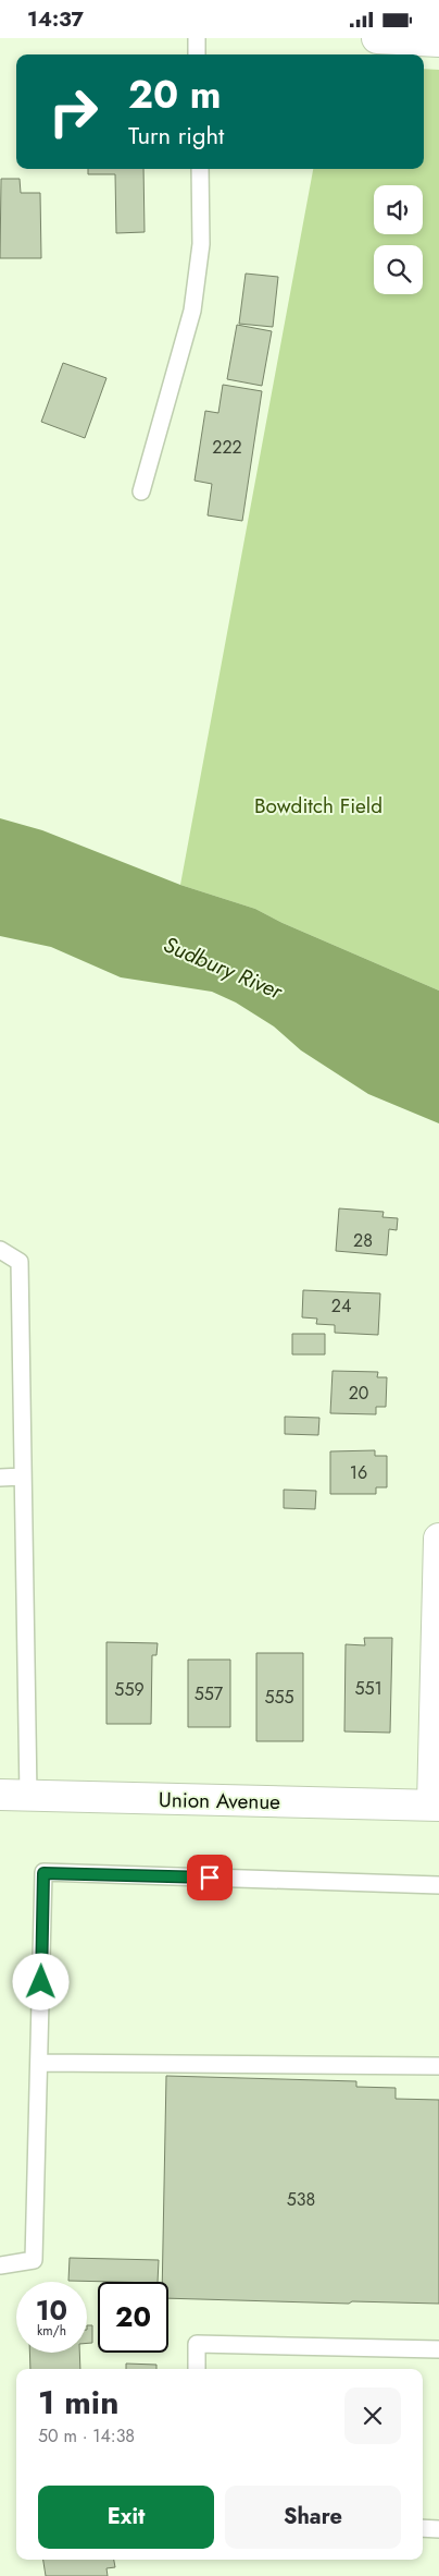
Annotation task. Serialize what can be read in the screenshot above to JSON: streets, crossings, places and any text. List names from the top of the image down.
{
  "streets": {
    "main road": ["Union Avenue"]
  },
  "water": ["Sudbury River"],
  "parks": ["Bowditch Field"],
  "house_numbers": [
    "222",
    "28",
    "24",
    "20",
    "16",
    "551",
    "559",
    "557",
    "555",
    "538"
  ],
  "page": {
    "status": "14:37",
    "turn": ["20 m", "Turn right"],
    "speed": "10 km/h",
    "limit": "20",
    "heading": ["1 min", "50 m · 14:38"],
    "buttons": ["Exit", "Share"]
  }
}
